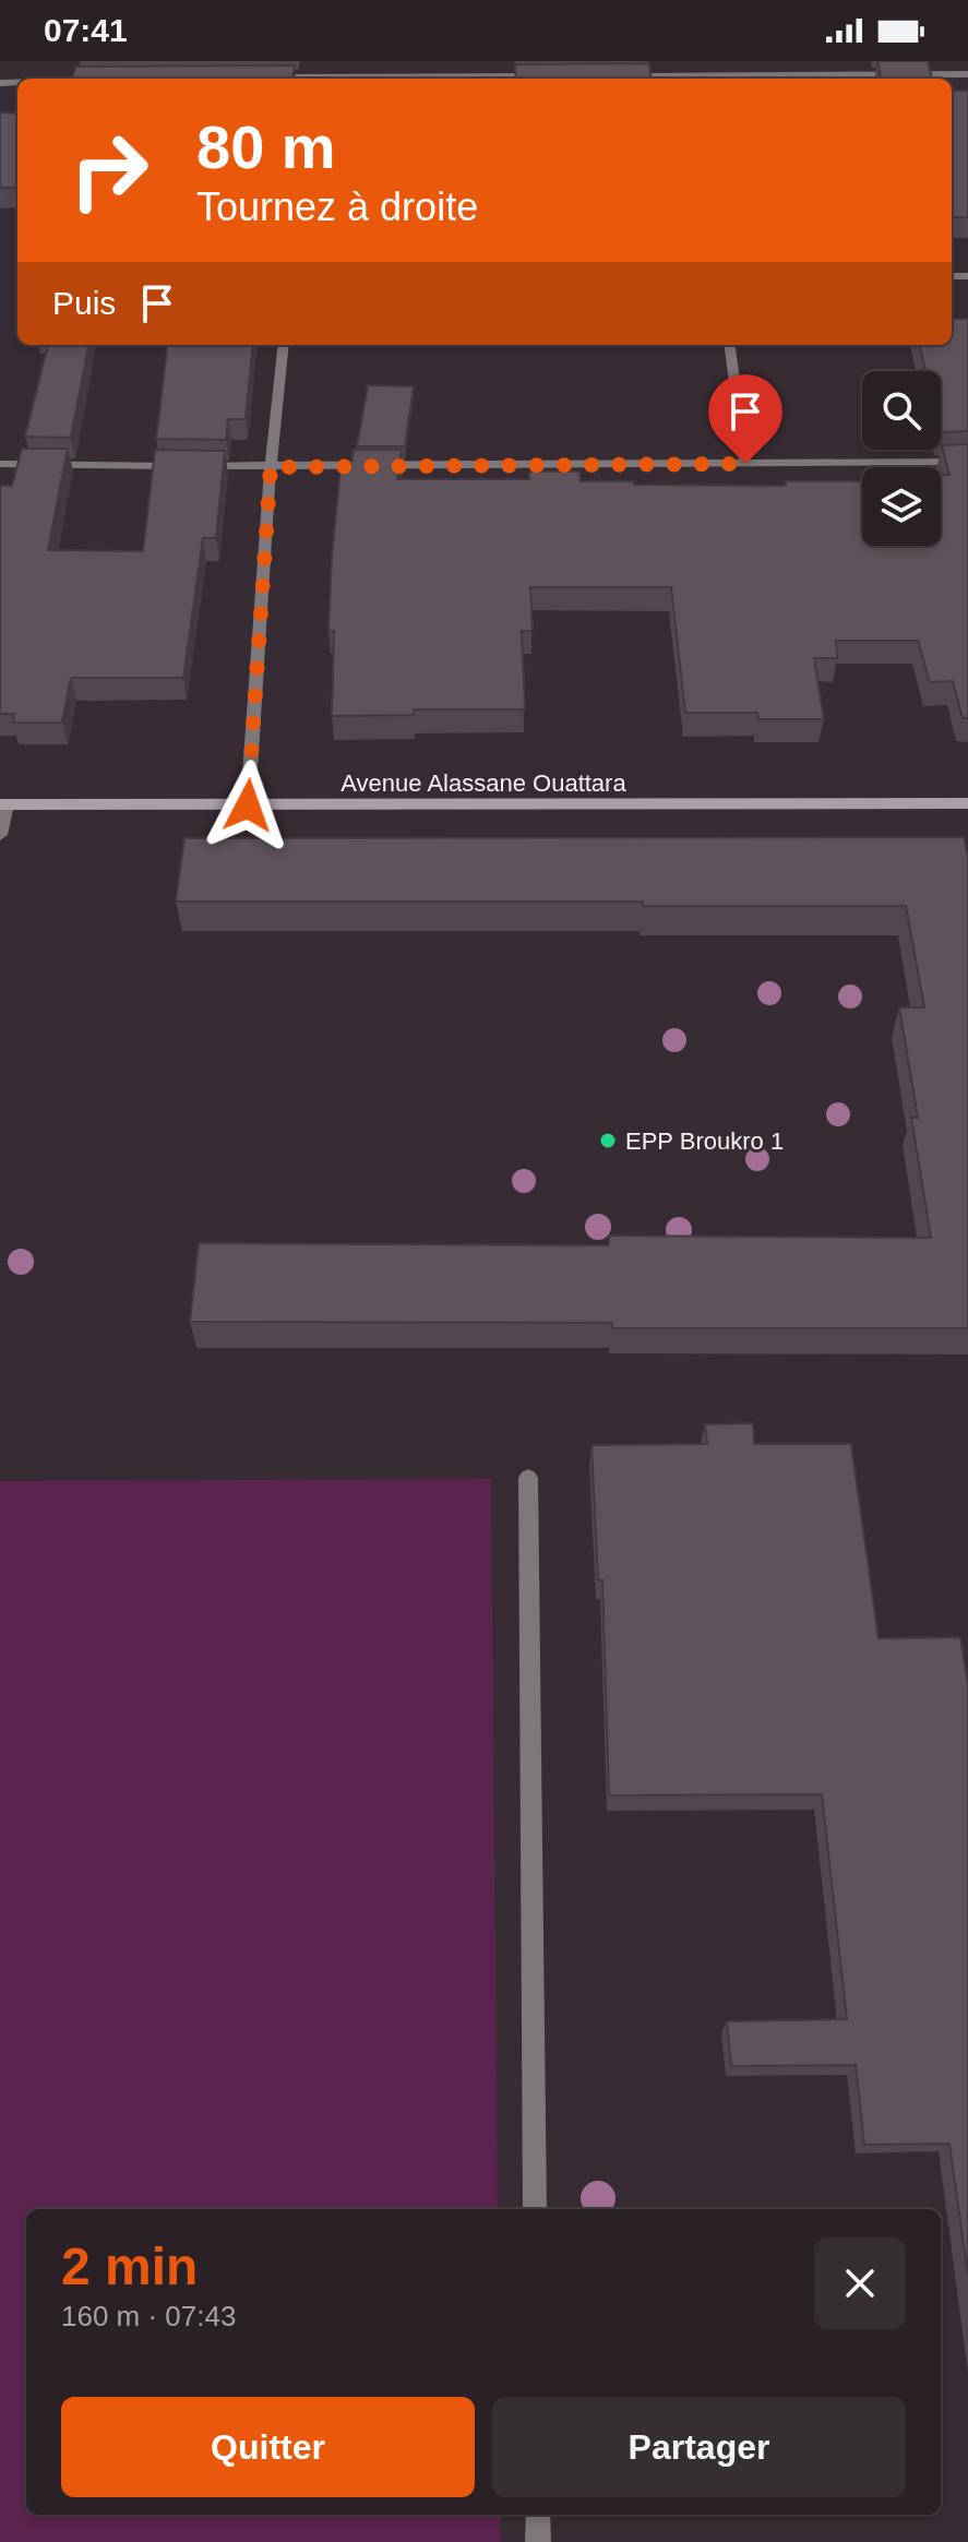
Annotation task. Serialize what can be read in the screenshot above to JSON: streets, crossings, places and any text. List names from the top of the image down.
{
  "streets": {
    "street": ["Avenue Alassane Ouattara"]
  },
  "places": ["EPP Broukro 1"],
  "page": {
    "status": "07:41",
    "turn": ["80 m", "Tournez à droite"],
    "then": "Puis",
    "heading": ["2 min", "160 m · 07:43"],
    "buttons": ["Quitter", "Partager"]
  }
}
